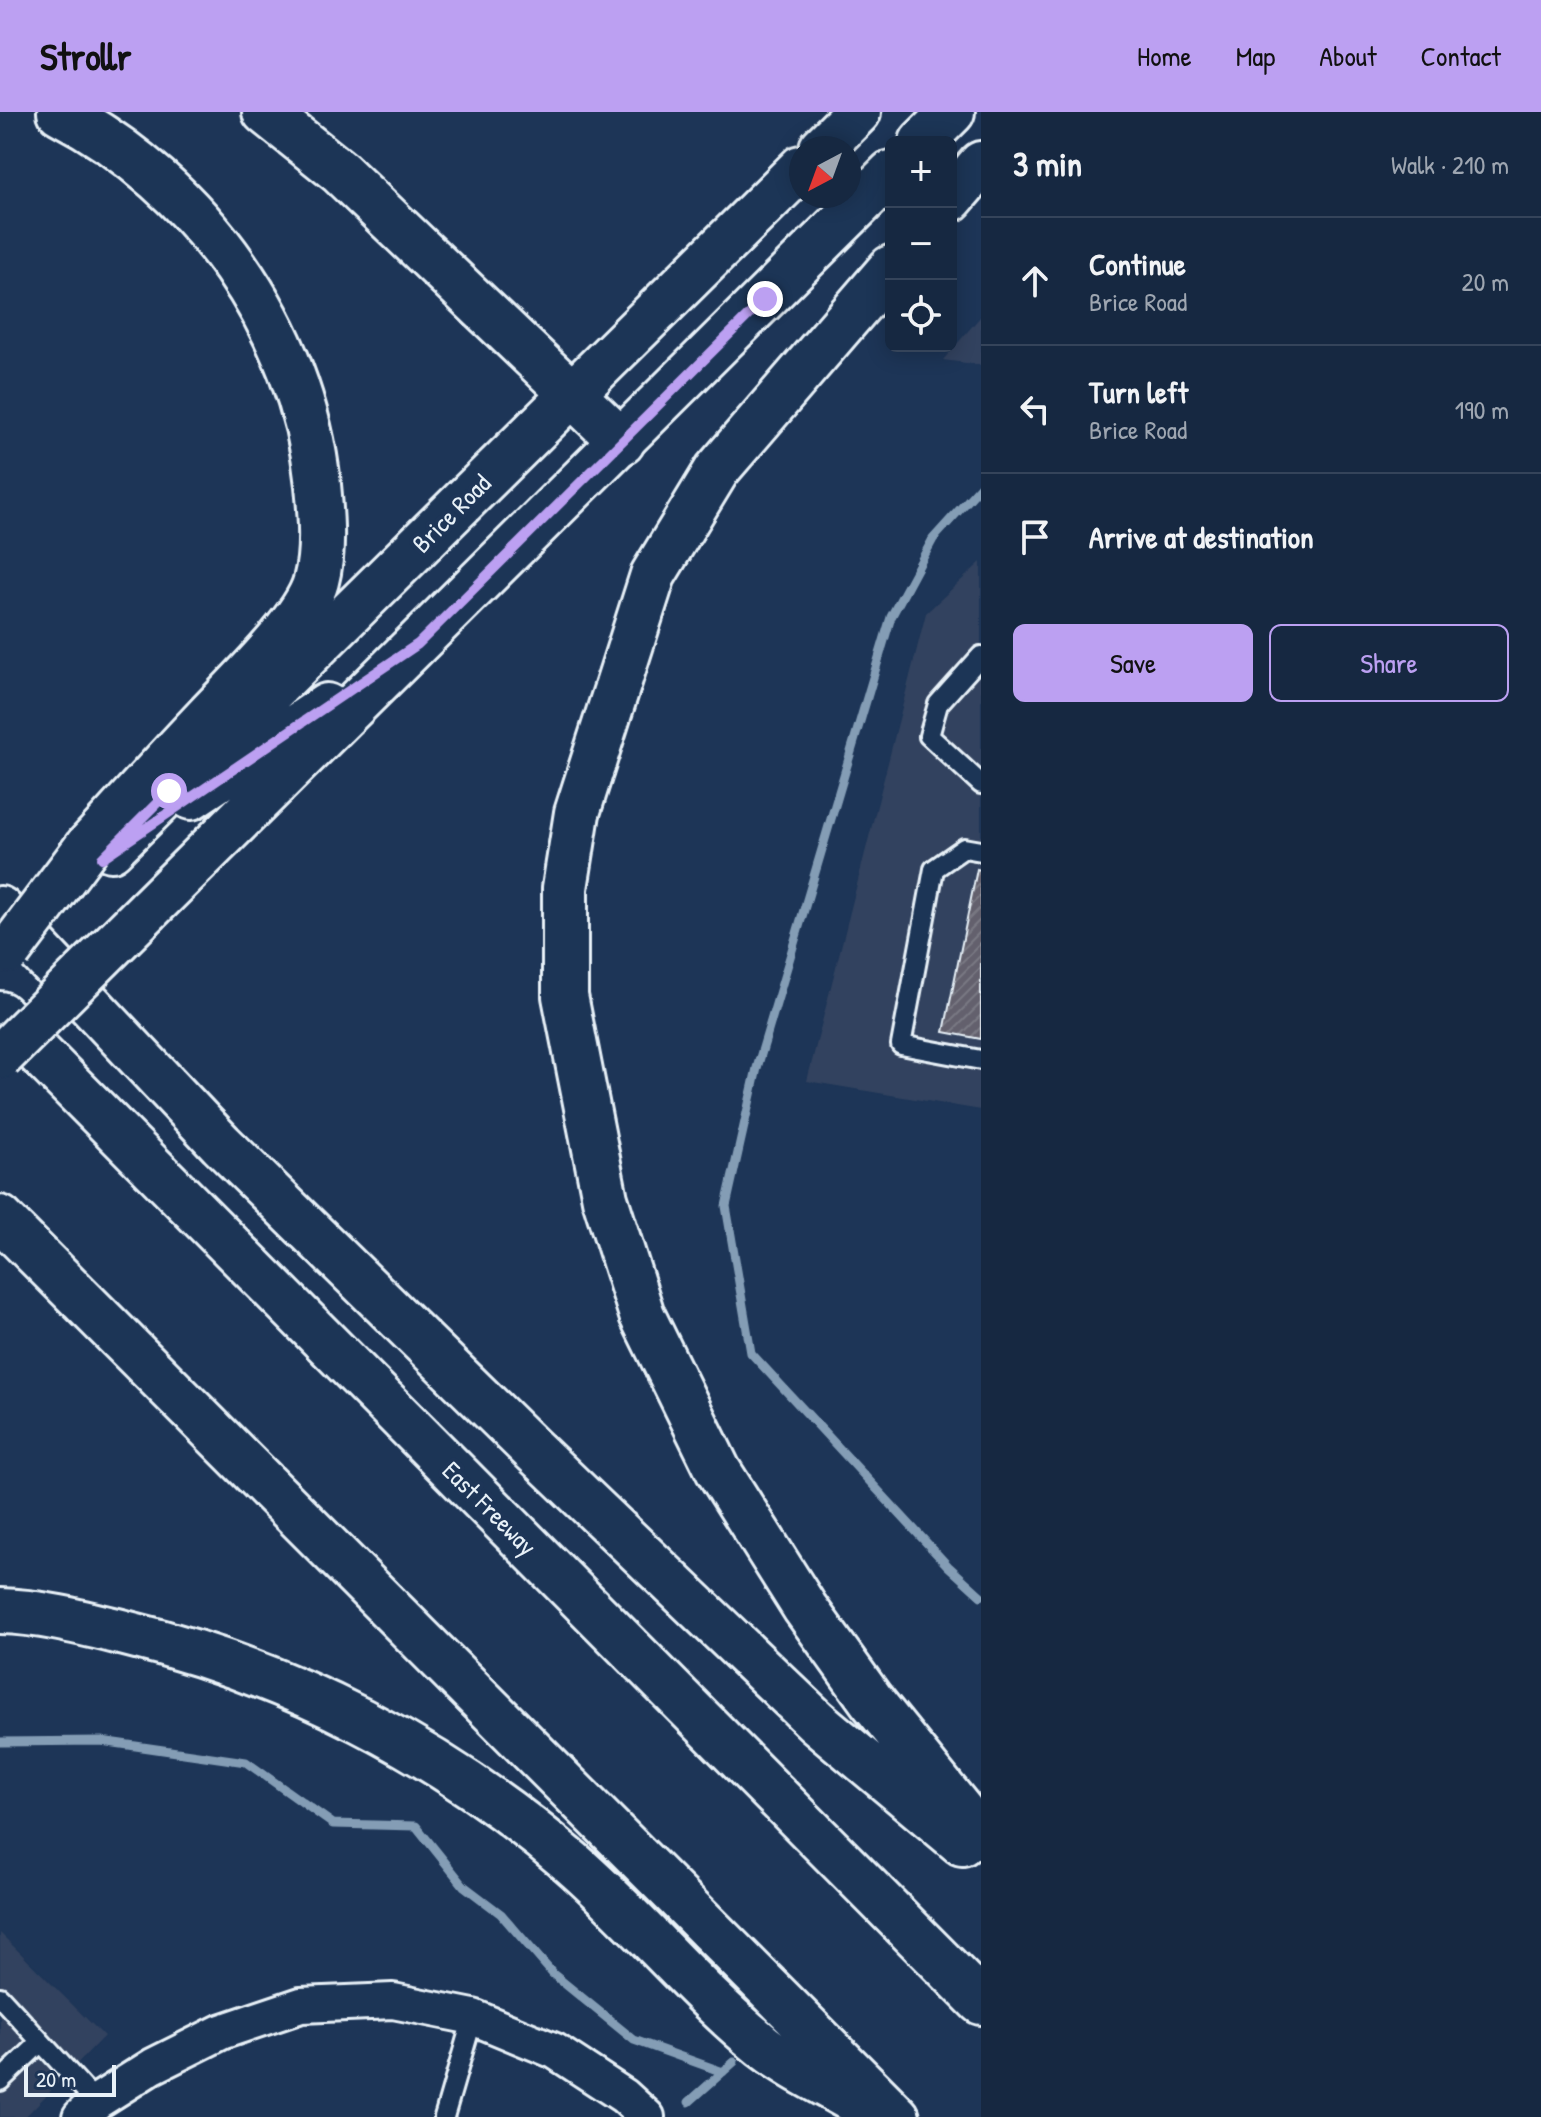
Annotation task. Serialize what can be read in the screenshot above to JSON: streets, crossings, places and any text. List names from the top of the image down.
{
  "streets": {
    "main road": ["Brice Road", "East Freeway"]
  },
  "scale_bar": "20 m",
  "north": "bottom left",
  "page": {
    "header": "Strollr",
    "nav": [
      "Home",
      "Map",
      "About",
      "Contact"
    ],
    "heading": ["3 min", "Walk · 210 m"],
    "map_buttons": ["+", "−"],
    "list": [
      ["Continue", "Brice Road", "20 m"],
      ["Turn left", "Brice Road", "190 m"],
      "Arrive at destination"
    ],
    "buttons": ["Save", "Share"],
    "scale": "20 m"
  }
}
